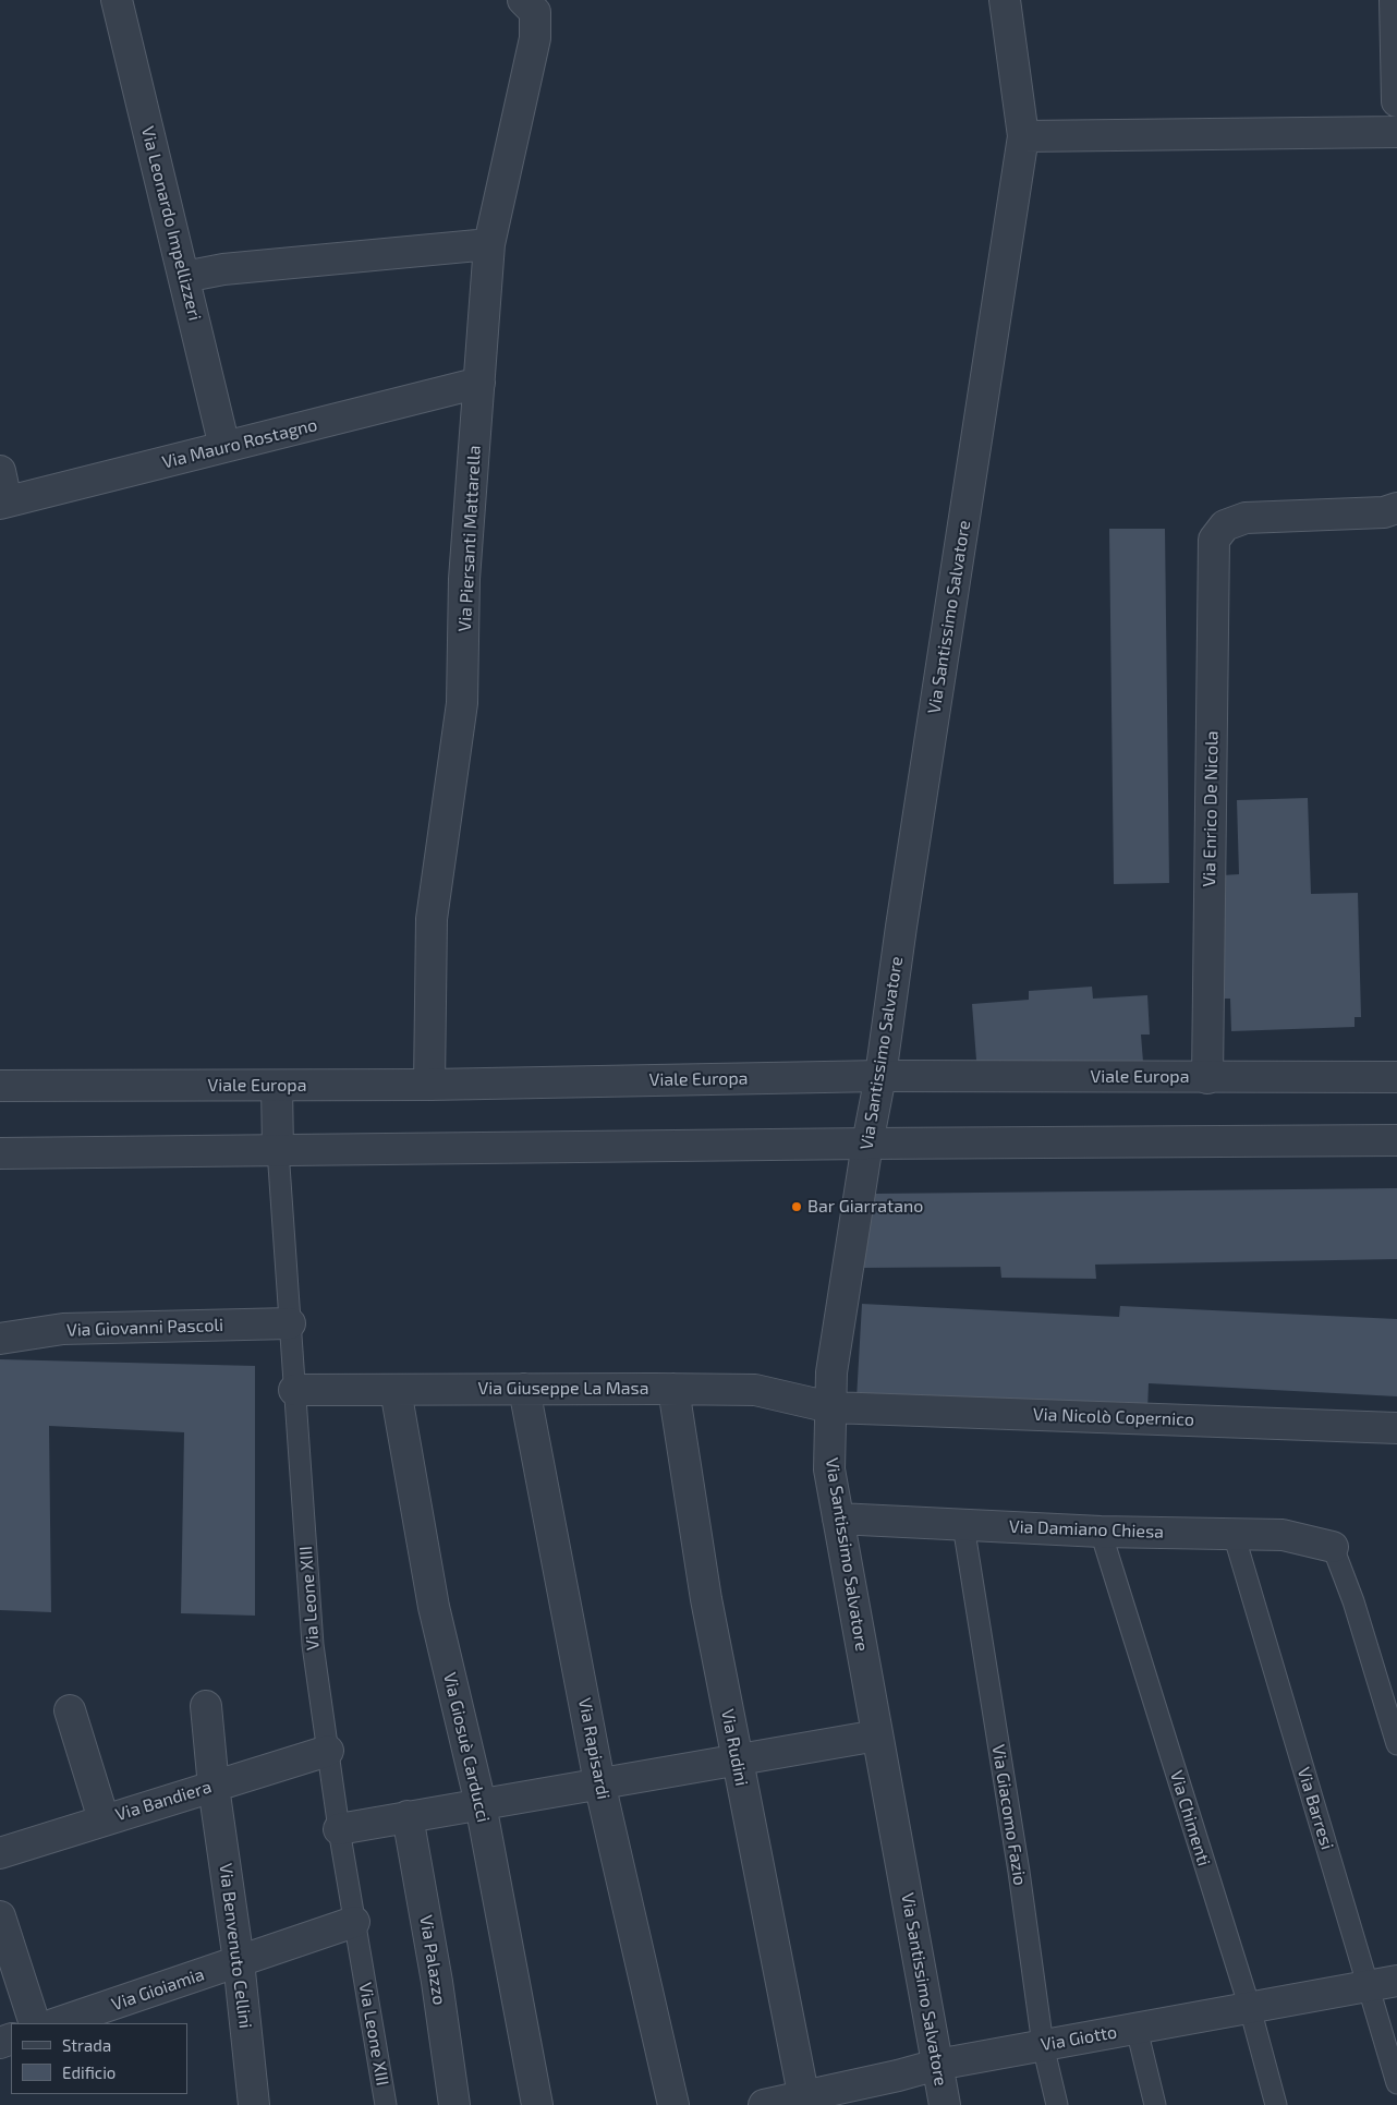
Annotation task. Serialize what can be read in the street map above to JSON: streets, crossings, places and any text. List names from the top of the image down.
{
  "streets": {
    "street": [
      "Via Leonardo Impellizzeri",
      "Via Mauro Rostagno",
      "Via Piersanti Mattarella",
      "Via Santissimo Salvatore",
      "Via Enrico De Nicola",
      "Viale Europa",
      "Via Giovanni Pascoli",
      "Via Giuseppe La Masa",
      "Via Nicolò Copernico",
      "Via Damiano Chiesa",
      "Via Leone XIII",
      "Via Giosuè Carducci",
      "Via Rudini",
      "Via Rapisardi",
      "Via Bandiera",
      "Via Benvenuto Cellini",
      "Via Palazzo",
      "Via Gioiamia",
      "Via Giotto"
    ],
    "lane": ["Via Barresi", "Via Giacomo Fazio", "Via Chimenti"]
  },
  "crossings": [
    ["Via Leonardo Impellizzeri", "Via Mauro Rostagno"],
    ["Via Mauro Rostagno", "Via Piersanti Mattarella"],
    ["Via Piersanti Mattarella", "Viale Europa"],
    ["Via Santissimo Salvatore", "Viale Europa"],
    ["Via Santissimo Salvatore", "Via Giuseppe La Masa"],
    ["Via Santissimo Salvatore", "Via Nicolò Copernico"],
    ["Via Santissimo Salvatore", "Via Damiano Chiesa"],
    ["Via Santissimo Salvatore", "Via Giotto"],
    ["Via Enrico De Nicola", "Viale Europa"],
    ["Viale Europa", "Via Leone XIII"],
    ["Via Giovanni Pascoli", "Via Leone XIII"],
    ["Via Giuseppe La Masa", "Via Nicolò Copernico"],
    ["Via Giuseppe La Masa", "Via Leone XIII"],
    ["Via Giuseppe La Masa", "Via Giosuè Carducci"],
    ["Via Giuseppe La Masa", "Via Rudini"],
    ["Via Giuseppe La Masa", "Via Rapisardi"],
    ["Via Damiano Chiesa", "Via Barresi"],
    ["Via Damiano Chiesa", "Via Giacomo Fazio"],
    ["Via Damiano Chiesa", "Via Chimenti"],
    ["Via Leone XIII", "Via Bandiera"],
    ["Via Leone XIII", "Via Gioiamia"],
    ["Via Rudini", "Via Giotto"],
    ["Via Bandiera", "Via Benvenuto Cellini"],
    ["Via Barresi", "Via Giotto"],
    ["Via Giacomo Fazio", "Via Giotto"],
    ["Via Chimenti", "Via Giotto"],
    ["Via Benvenuto Cellini", "Via Gioiamia"]
  ],
  "places": ["Bar Giarratano"],
  "legend": ["Strada", "Edificio"]
}
